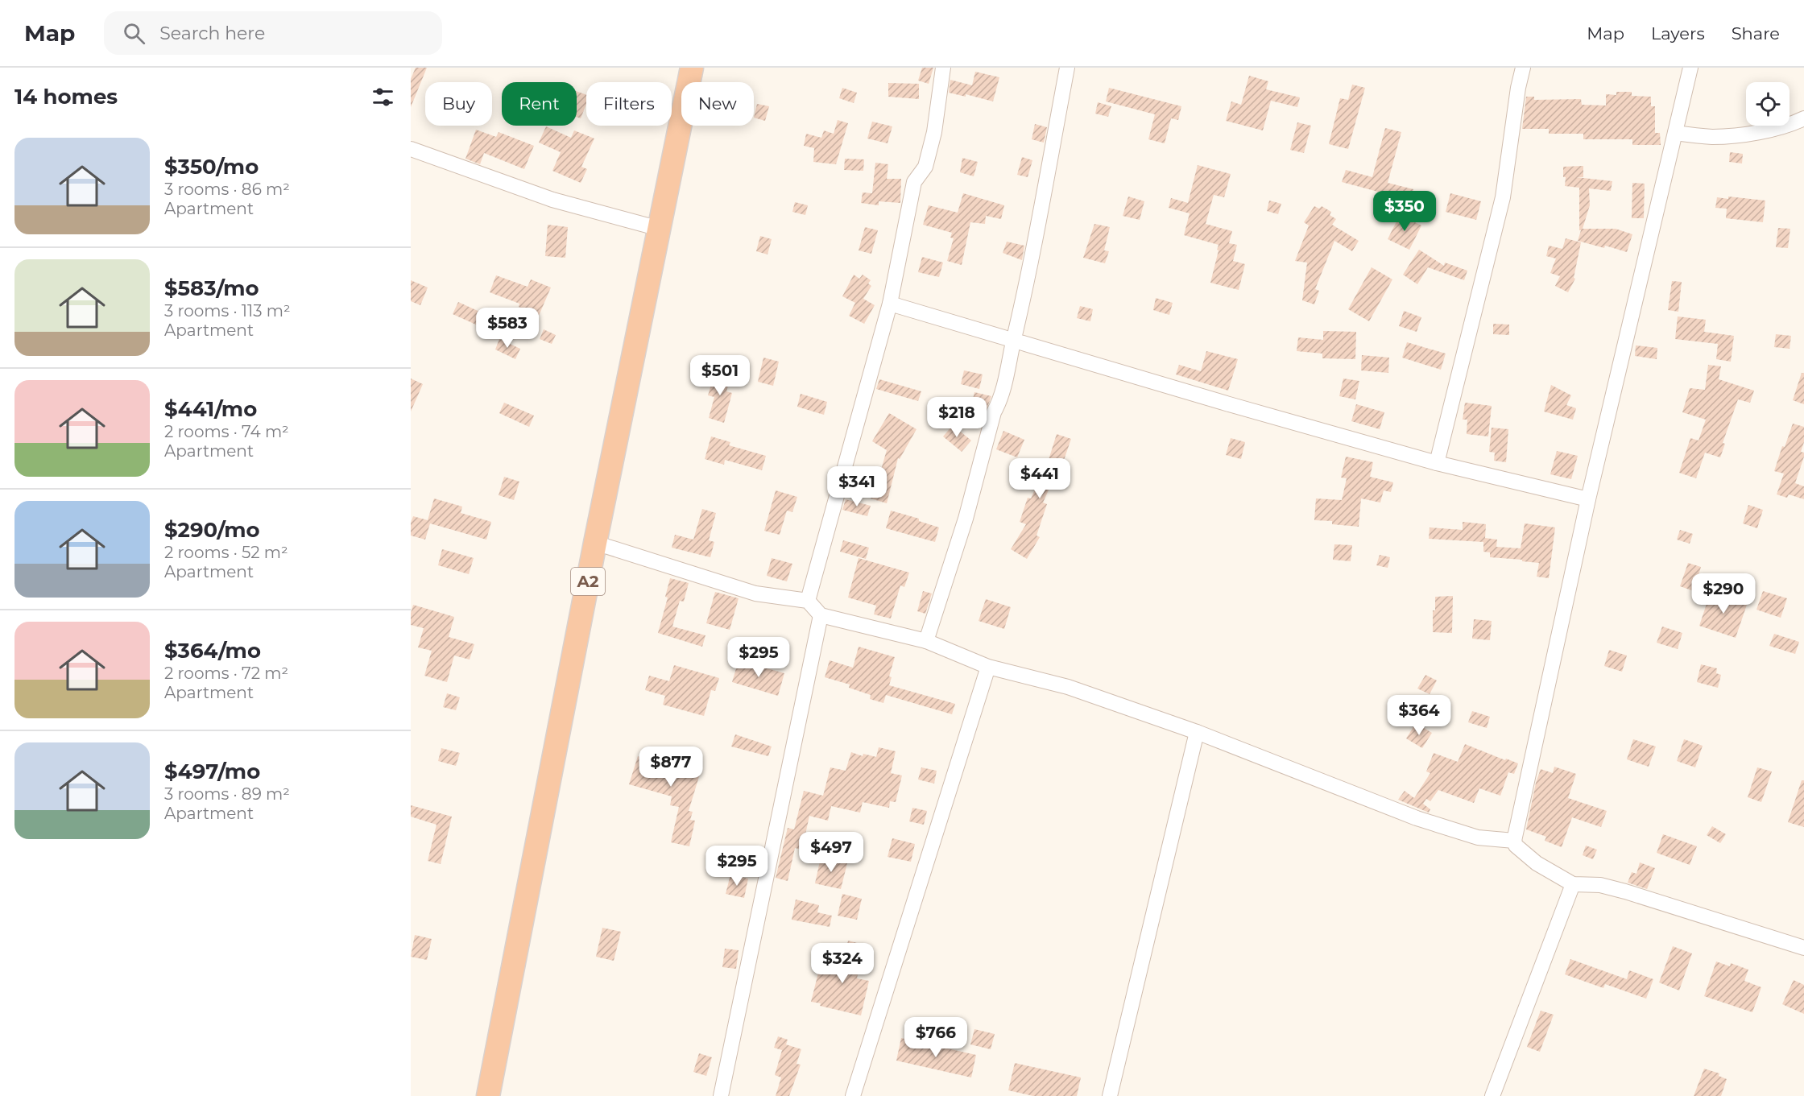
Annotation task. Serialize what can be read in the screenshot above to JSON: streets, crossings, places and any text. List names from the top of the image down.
{
  "streets": {
    "highway": ["A2"]
  },
  "page": {
    "header": "Map",
    "search": "Search here",
    "nav": ["Map", "Layers", "Share"],
    "heading": "14 homes",
    "chip": [
      "Buy",
      "Rent",
      "Filters",
      "New"
    ],
    "list": [
      {
        "name": "$350/mo",
        "note": "3 rooms · 86 m² · Apartment"
      },
      {
        "name": "$583/mo",
        "note": "3 rooms · 113 m² · Apartment"
      },
      {
        "name": "$441/mo",
        "note": "2 rooms · 74 m² · Apartment"
      },
      {
        "name": "$290/mo",
        "note": "2 rooms · 52 m² · Apartment"
      },
      {
        "name": "$364/mo",
        "note": "2 rooms · 72 m² · Apartment"
      },
      {
        "name": "$497/mo",
        "note": "3 rooms · 89 m² · Apartment"
      }
    ],
    "price": [
      "$350",
      "$583",
      "$501",
      "$218",
      "$441",
      "$341",
      "$290",
      "$295",
      "$364",
      "$877",
      "$497",
      "$295",
      "$324",
      "$766"
    ]
  }
}
